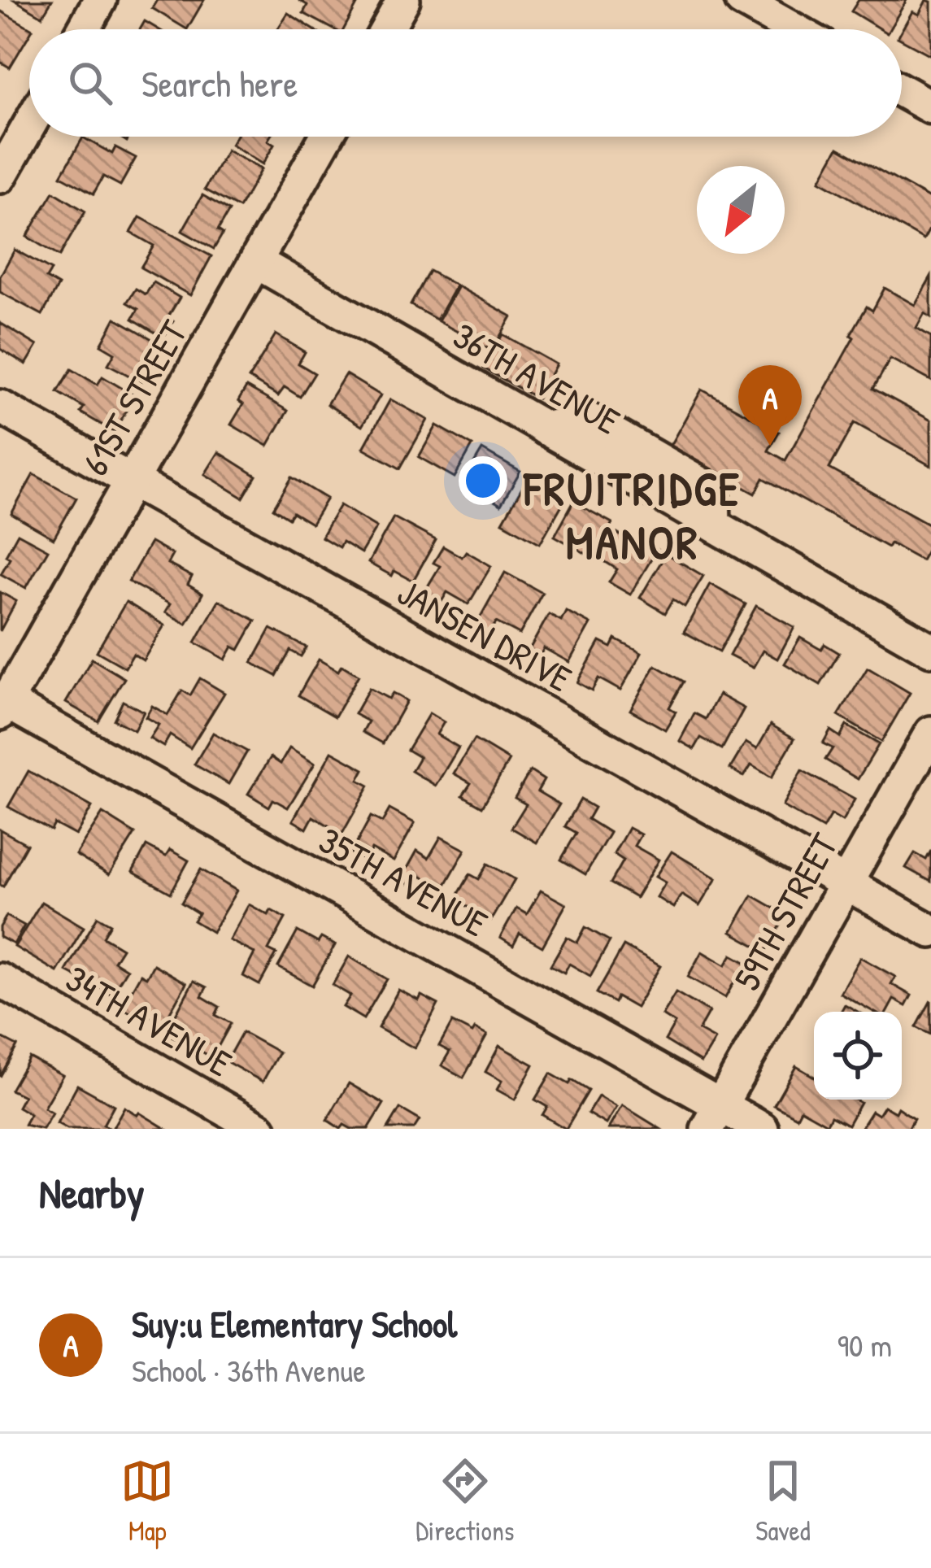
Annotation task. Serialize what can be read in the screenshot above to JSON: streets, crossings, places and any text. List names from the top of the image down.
{
  "streets": {
    "street": [
      "36TH AVENUE",
      "61ST STREET",
      "JANSEN DRIVE",
      "35TH AVENUE",
      "59TH STREET",
      "34TH AVENUE"
    ]
  },
  "crossings": [
    ["36TH AVENUE", "61ST STREET"],
    ["61ST STREET", "JANSEN DRIVE"],
    ["61ST STREET", "35TH AVENUE"],
    ["JANSEN DRIVE", "59TH STREET"],
    ["35TH AVENUE", "59TH STREET"]
  ],
  "districts": ["FRUITRIDGE MANOR"],
  "north": "bottom left",
  "page": {
    "search": "Search here",
    "pins": "A",
    "heading": "Nearby",
    "list": [
      {
        "mark": "A",
        "name": "Suy:u Elementary School",
        "note": "School · 36th Avenue",
        "value": "90 m"
      }
    ],
    "nav": ["Map", "Directions", "Saved"]
  }
}
